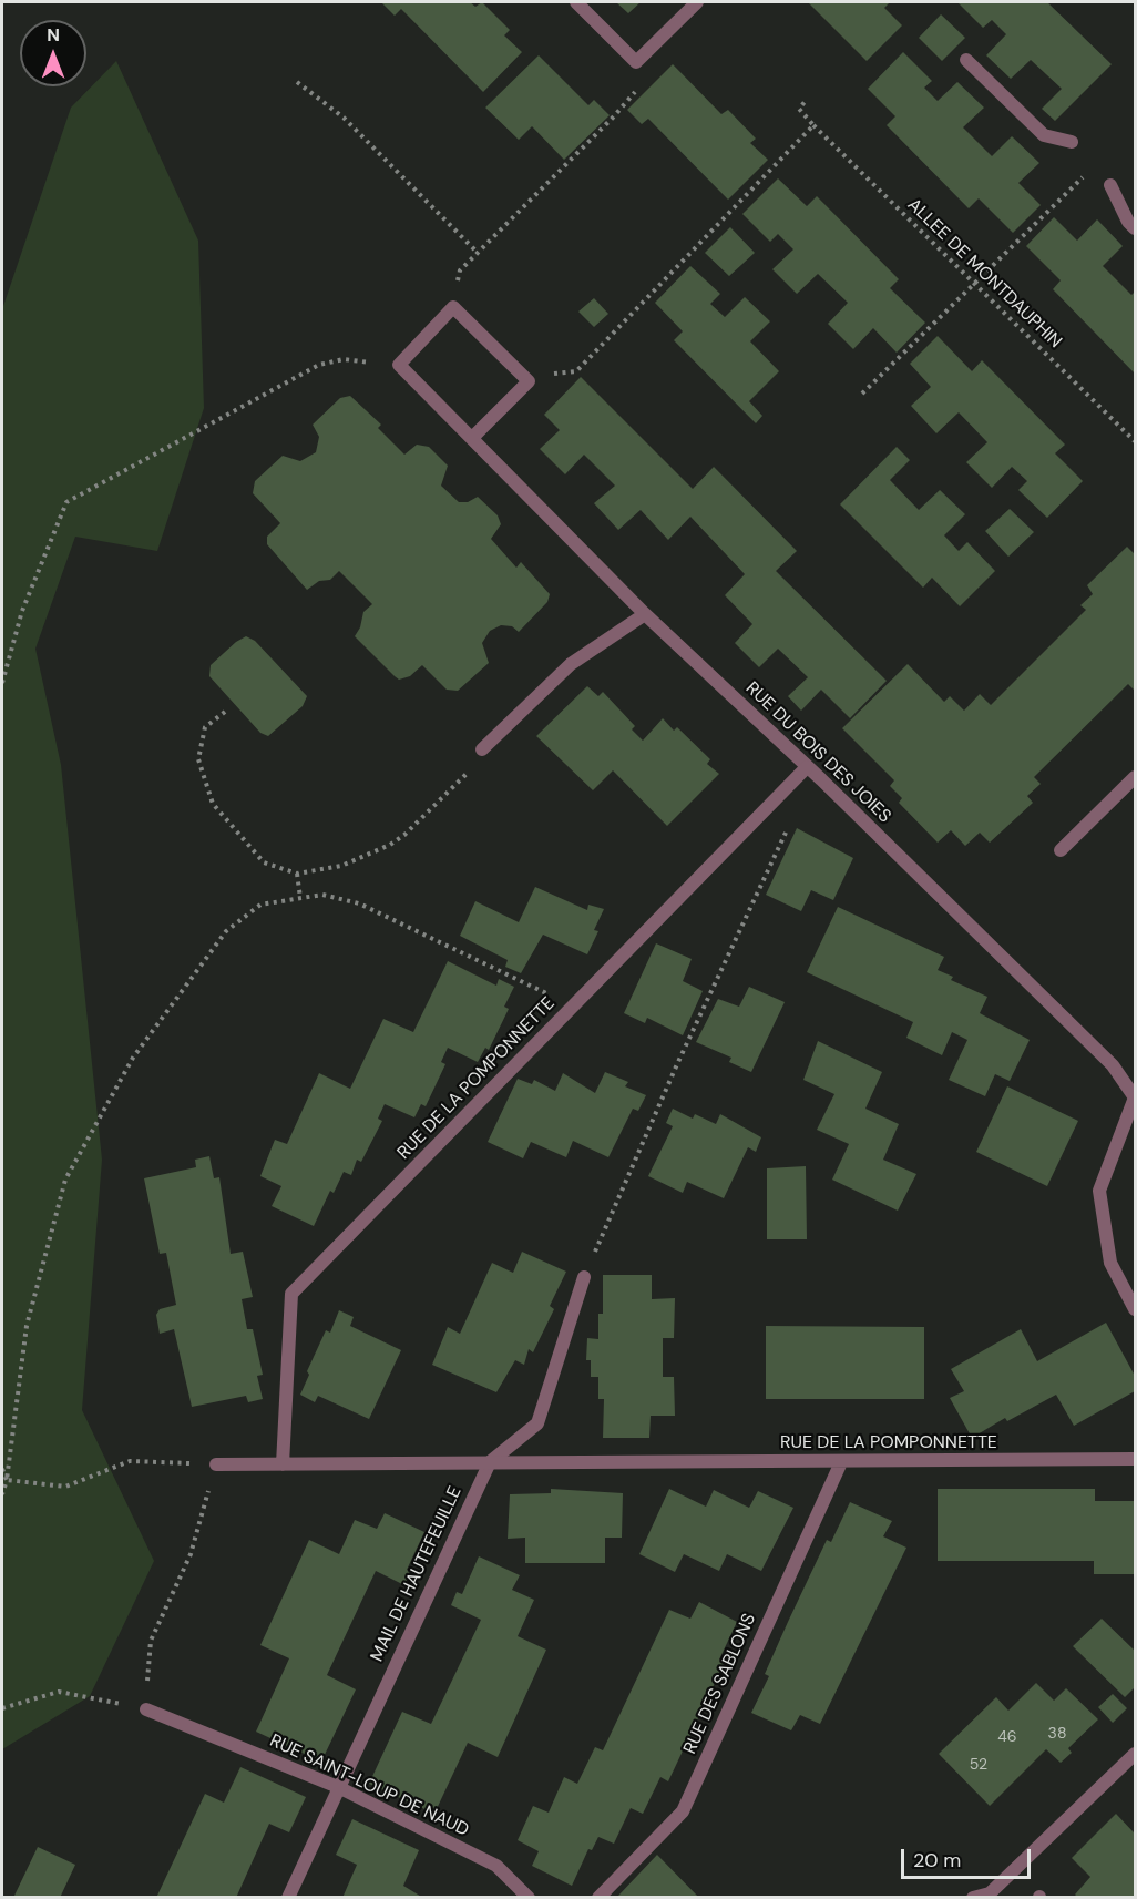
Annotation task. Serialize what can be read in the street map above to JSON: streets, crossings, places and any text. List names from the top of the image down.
{
  "streets": {
    "street": [
      "RUE DU BOIS DES JOIES",
      "RUE DE LA POMPONNETTE",
      "MAIL DE HAUTEFEUILLE",
      "RUE DES SABLONS",
      "RUE SAINT-LOUP DE NAUD"
    ],
    "path": ["ALLEE DE MONTDAUPHIN"]
  },
  "crossings": [
    ["RUE DU BOIS DES JOIES", "RUE DE LA POMPONNETTE"],
    ["RUE DE LA POMPONNETTE", "MAIL DE HAUTEFEUILLE"],
    ["RUE DE LA POMPONNETTE", "RUE DES SABLONS"],
    ["MAIL DE HAUTEFEUILLE", "RUE SAINT-LOUP DE NAUD"]
  ],
  "house_numbers": ["38", "46", "52"],
  "scale_bar": "20 m",
  "north": "top"
}
